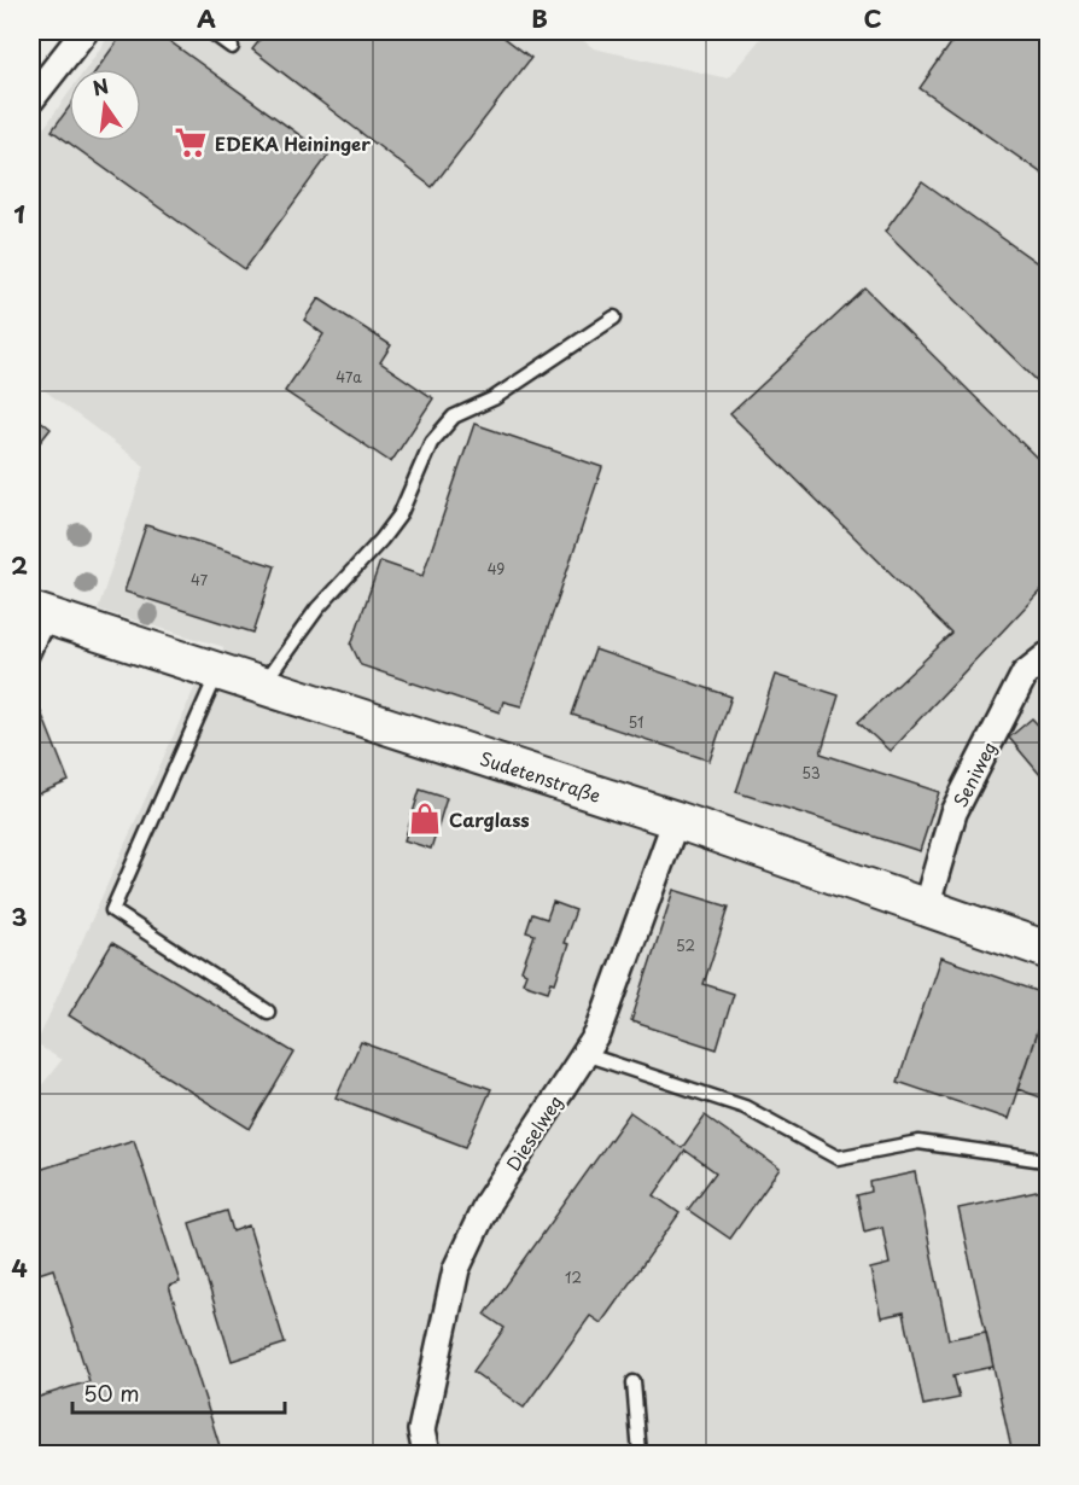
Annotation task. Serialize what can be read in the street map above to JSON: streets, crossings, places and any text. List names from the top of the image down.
{
  "streets": {
    "street": ["Seniweg", "Sudetenstraße", "Dieselweg"]
  },
  "crossings": [
    ["Seniweg", "Sudetenstraße"],
    ["Sudetenstraße", "Dieselweg"]
  ],
  "places": {
    "supermarket": ["EDEKA Heininger"],
    "shop": ["Carglass"]
  },
  "house_numbers": [
    "47a",
    "49",
    "47",
    "51",
    "53",
    "52",
    "12"
  ],
  "scale_bar": "50 m",
  "north": "top",
  "grid": {
    "columns": ["A", "B", "C"],
    "rows": [
      "1",
      "2",
      "3",
      "4"
    ]
  }
}
